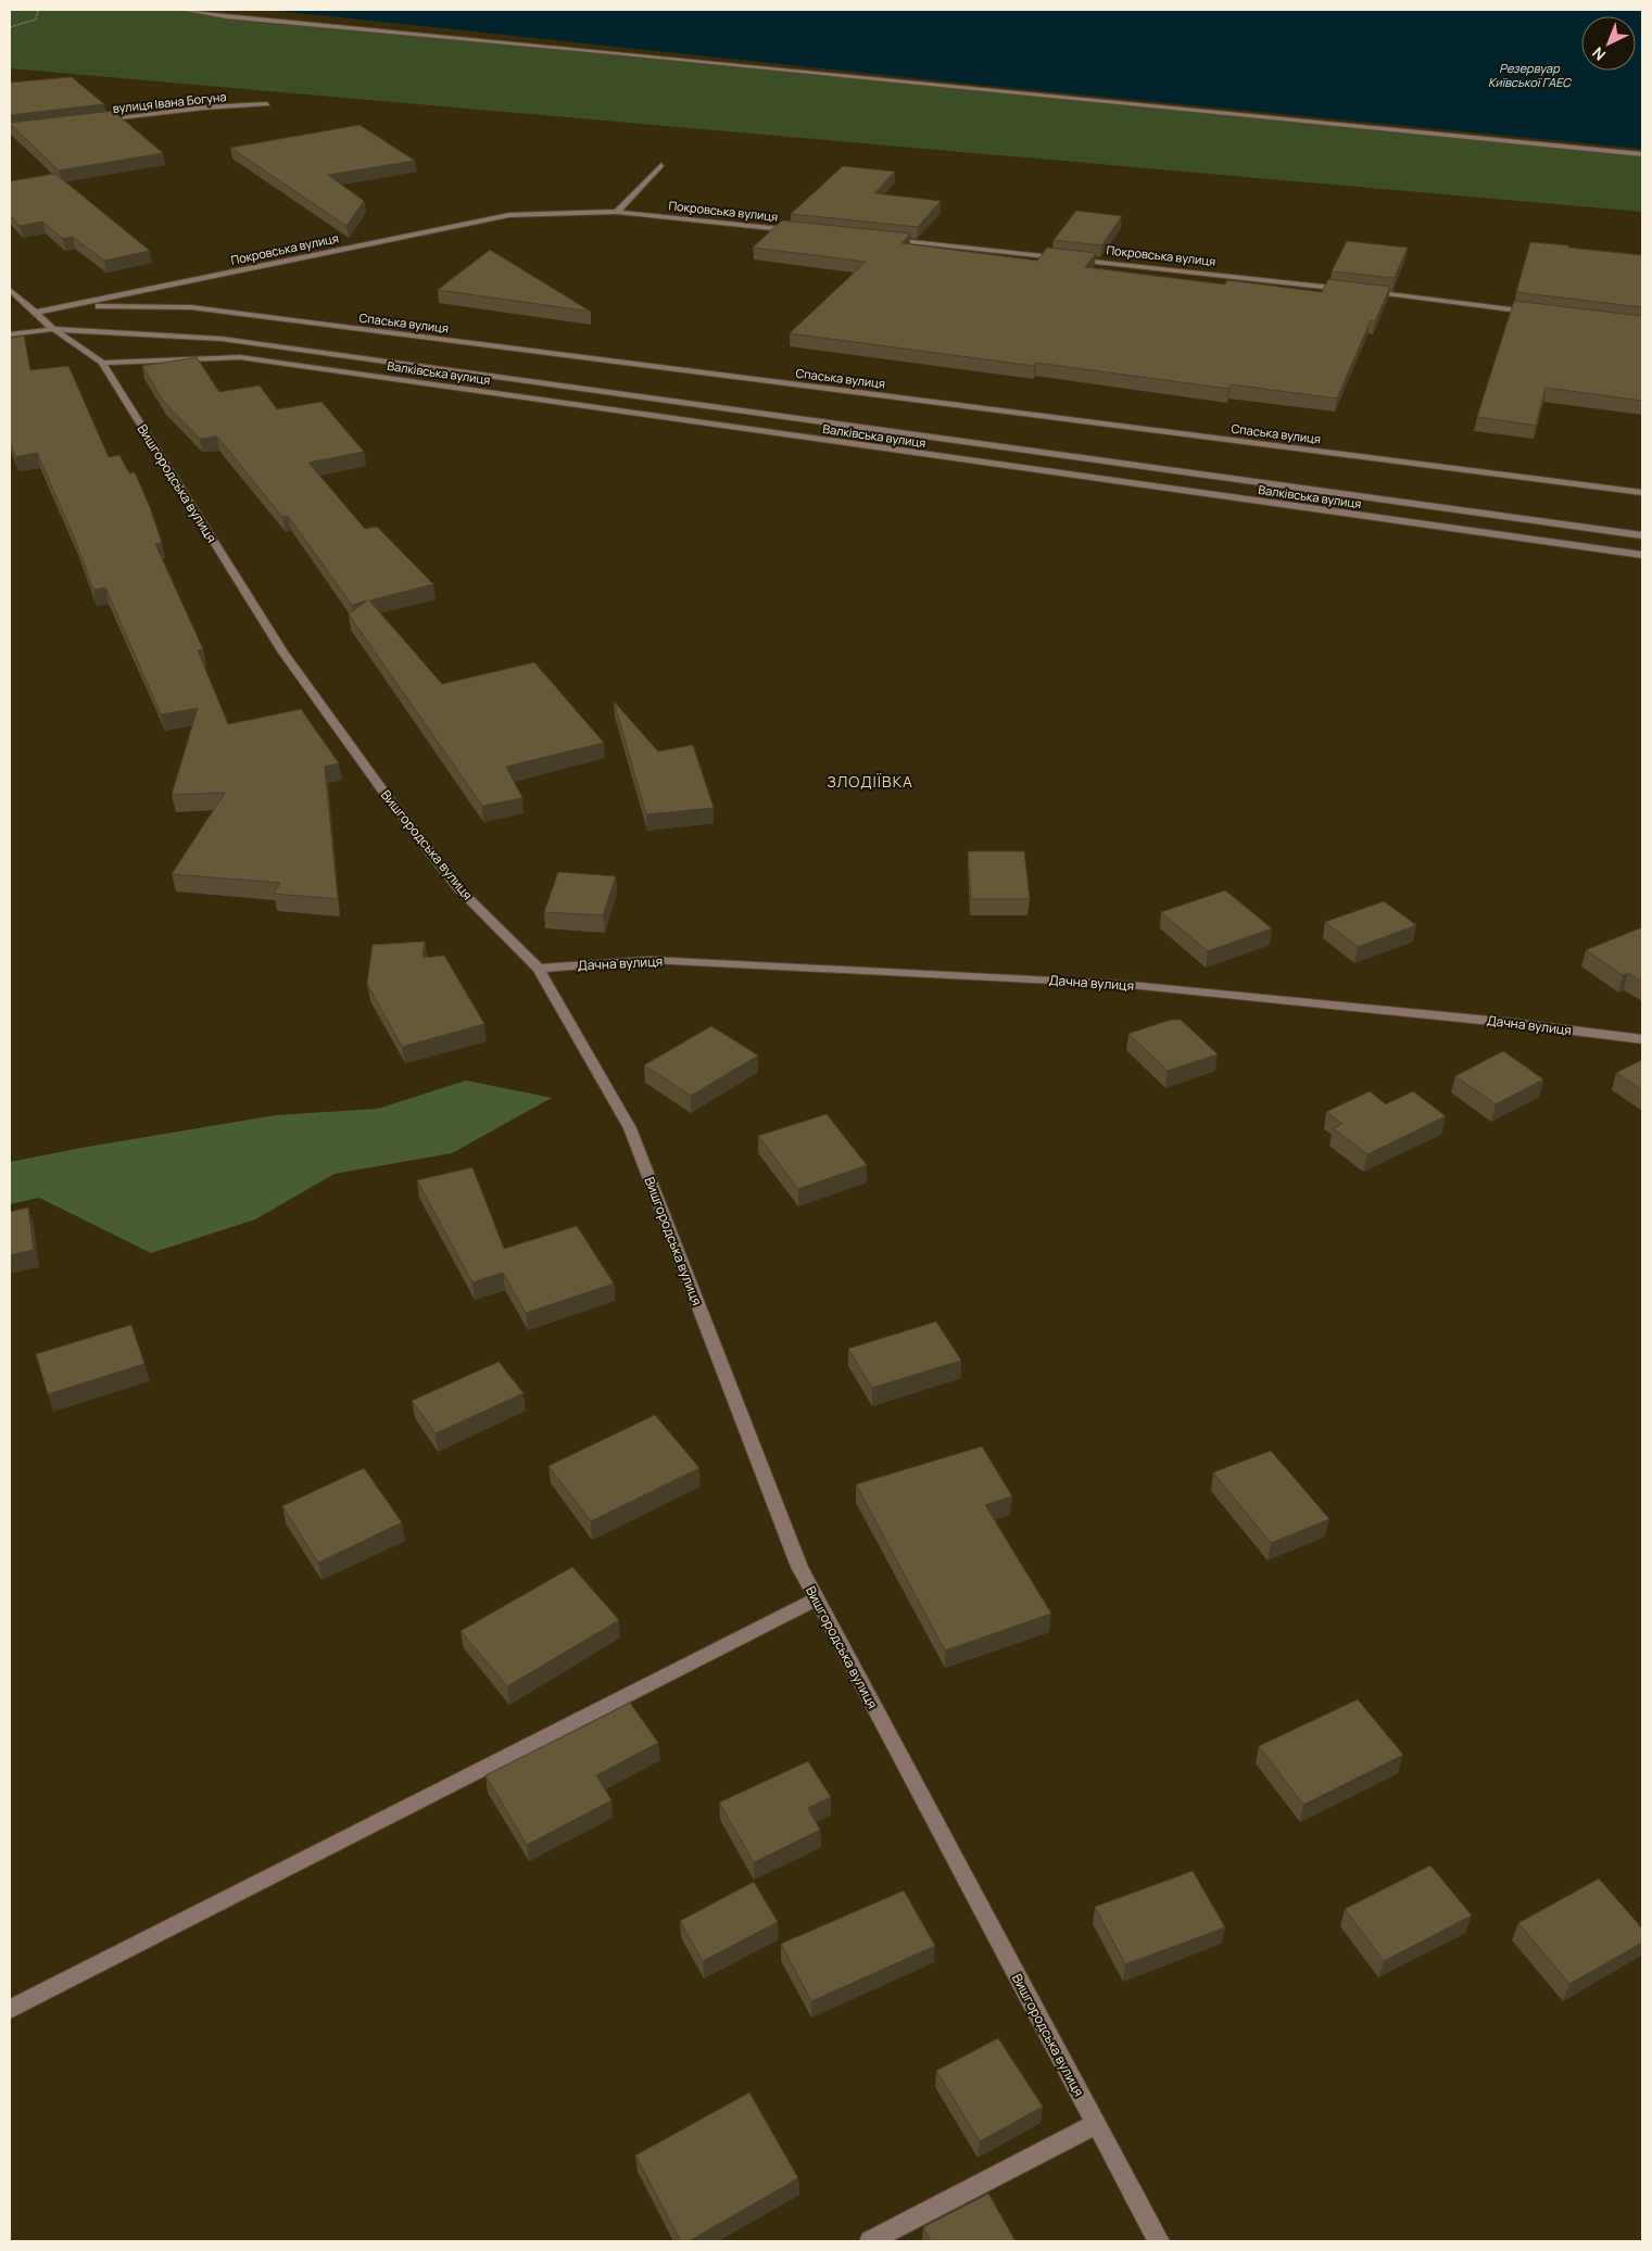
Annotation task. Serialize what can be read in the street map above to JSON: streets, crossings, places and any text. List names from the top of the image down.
{
  "streets": {
    "street": [
      "вулиця Івана Богуна",
      "Покровська вулиця",
      "Спаська вулиця",
      "Валківська вулиця",
      "Вишгородська вулиця",
      "Дачна вулиця"
    ]
  },
  "crossings": [
    ["Покровська вулиця", "Спаська вулиця"],
    ["Покровська вулиця", "Вишгородська вулиця"],
    ["Спаська вулиця", "Вишгородська вулиця"],
    ["Валківська вулиця", "Вишгородська вулиця"],
    ["Вишгородська вулиця", "Дачна вулиця"]
  ],
  "districts": ["ЗЛОДІЇВКА"],
  "water": ["Резервуар Київської ГАЕС"],
  "north": "bottom left"
}
